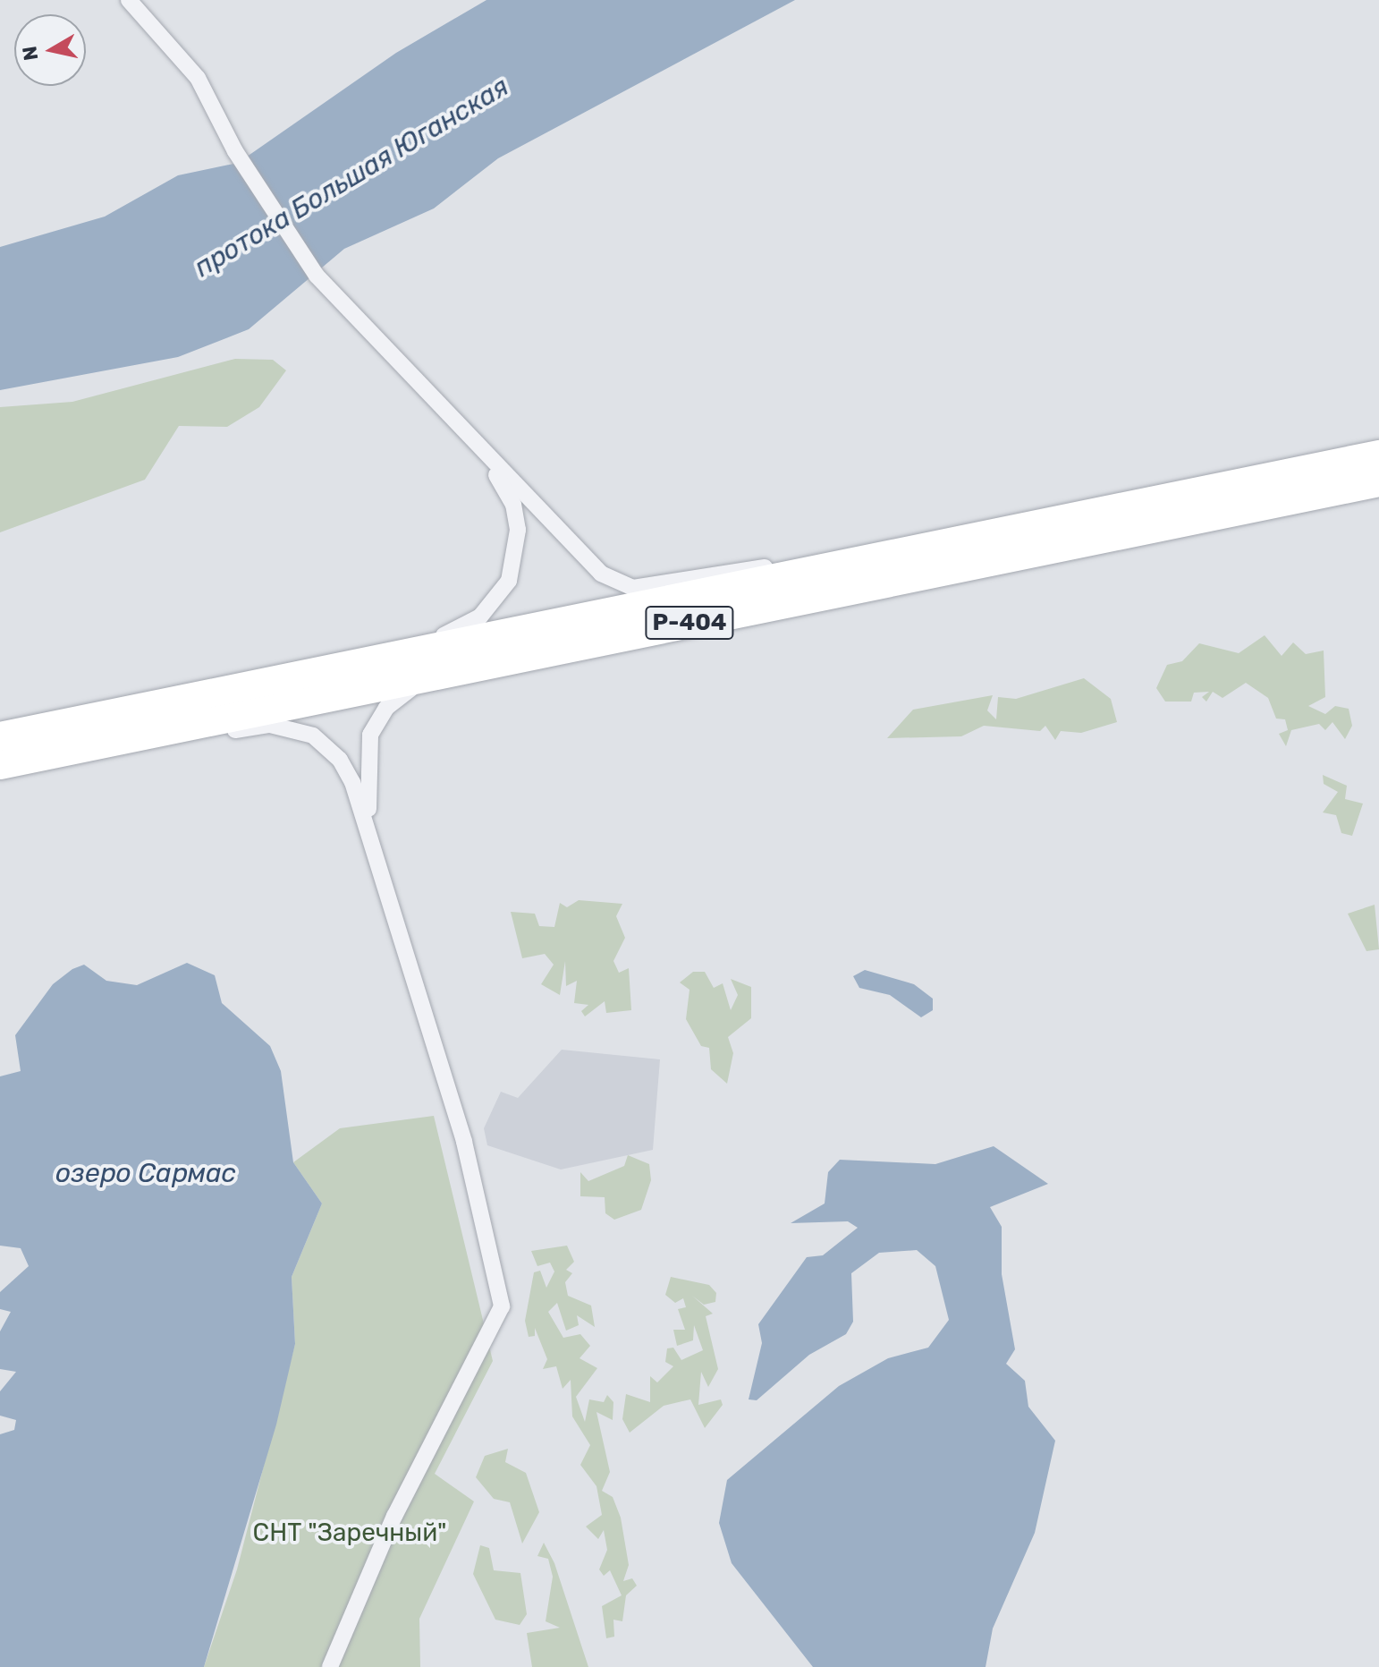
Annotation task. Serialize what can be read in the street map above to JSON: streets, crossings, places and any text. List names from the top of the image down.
{
  "streets": {
    "highway": ["Р-404"]
  },
  "water": ["протока Большая Юганская", "озеро Сармас"],
  "parks": ["СНТ \"Заречный\""],
  "north": "left"
}
